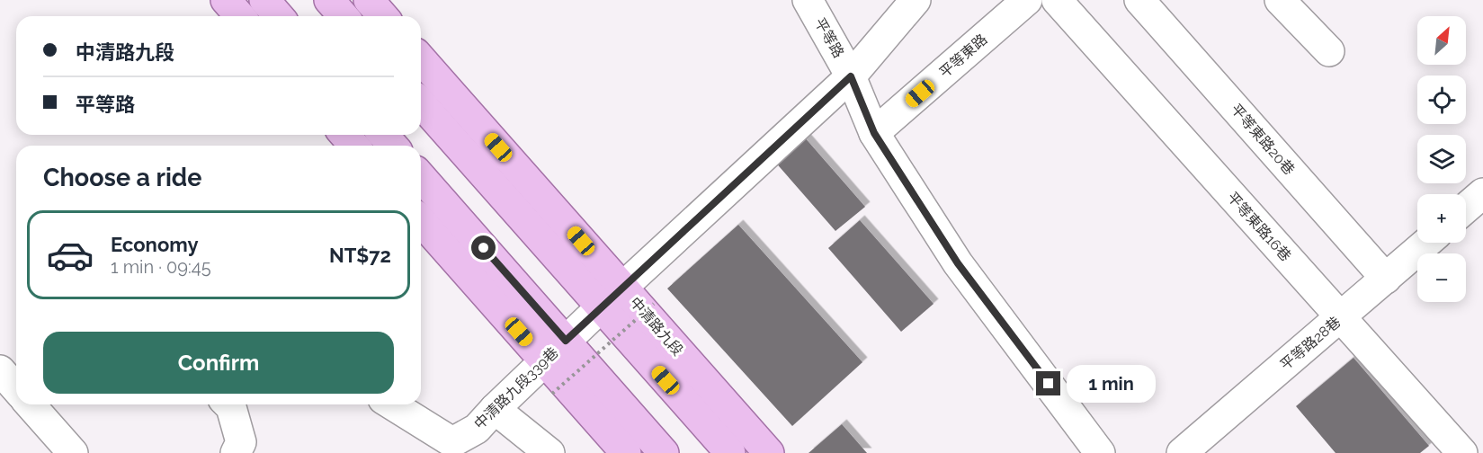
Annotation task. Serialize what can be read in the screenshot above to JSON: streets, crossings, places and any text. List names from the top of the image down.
{
  "streets": {
    "main road": ["中清路九段"],
    "street": [
      "平等路",
      "平等東路",
      "平等東路20巷",
      "平等東路16巷",
      "平等路28巷",
      "中清路九段339巷"
    ]
  },
  "crossings": [
    ["平等路", "平等東路"],
    ["平等路", "中清路九段339巷"],
    ["平等東路20巷", "平等路28巷"],
    ["平等東路16巷", "平等路28巷"],
    ["中清路九段", "中清路九段339巷"]
  ],
  "north": "top right",
  "page": {
    "map_buttons": ["+", "−"],
    "banner": ["中清路九段", "平等路"],
    "heading": "Choose a ride",
    "list": [
      {
        "name": "Economy",
        "note": "1 min · 09:45",
        "value": "NT$72"
      }
    ],
    "buttons": "Confirm",
    "bubble": "1 min"
  }
}
